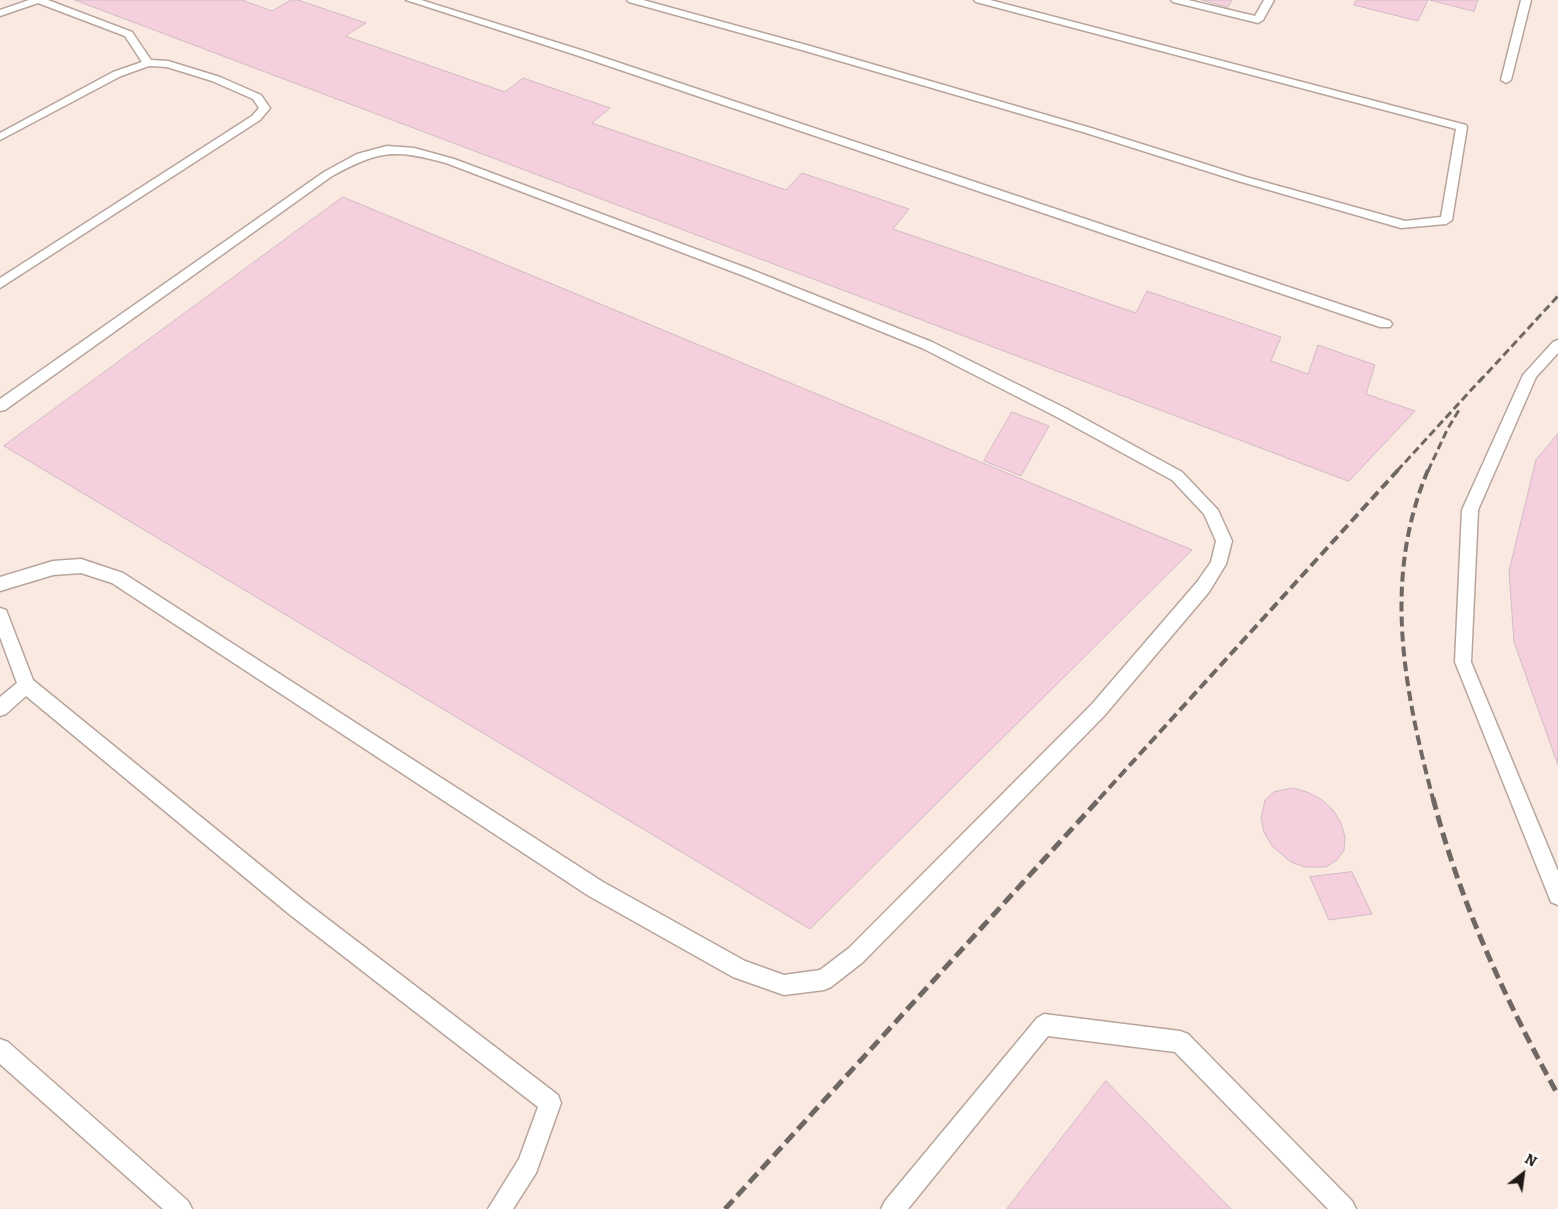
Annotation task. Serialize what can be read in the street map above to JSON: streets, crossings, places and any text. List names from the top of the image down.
{
  "north": "top right"
}
